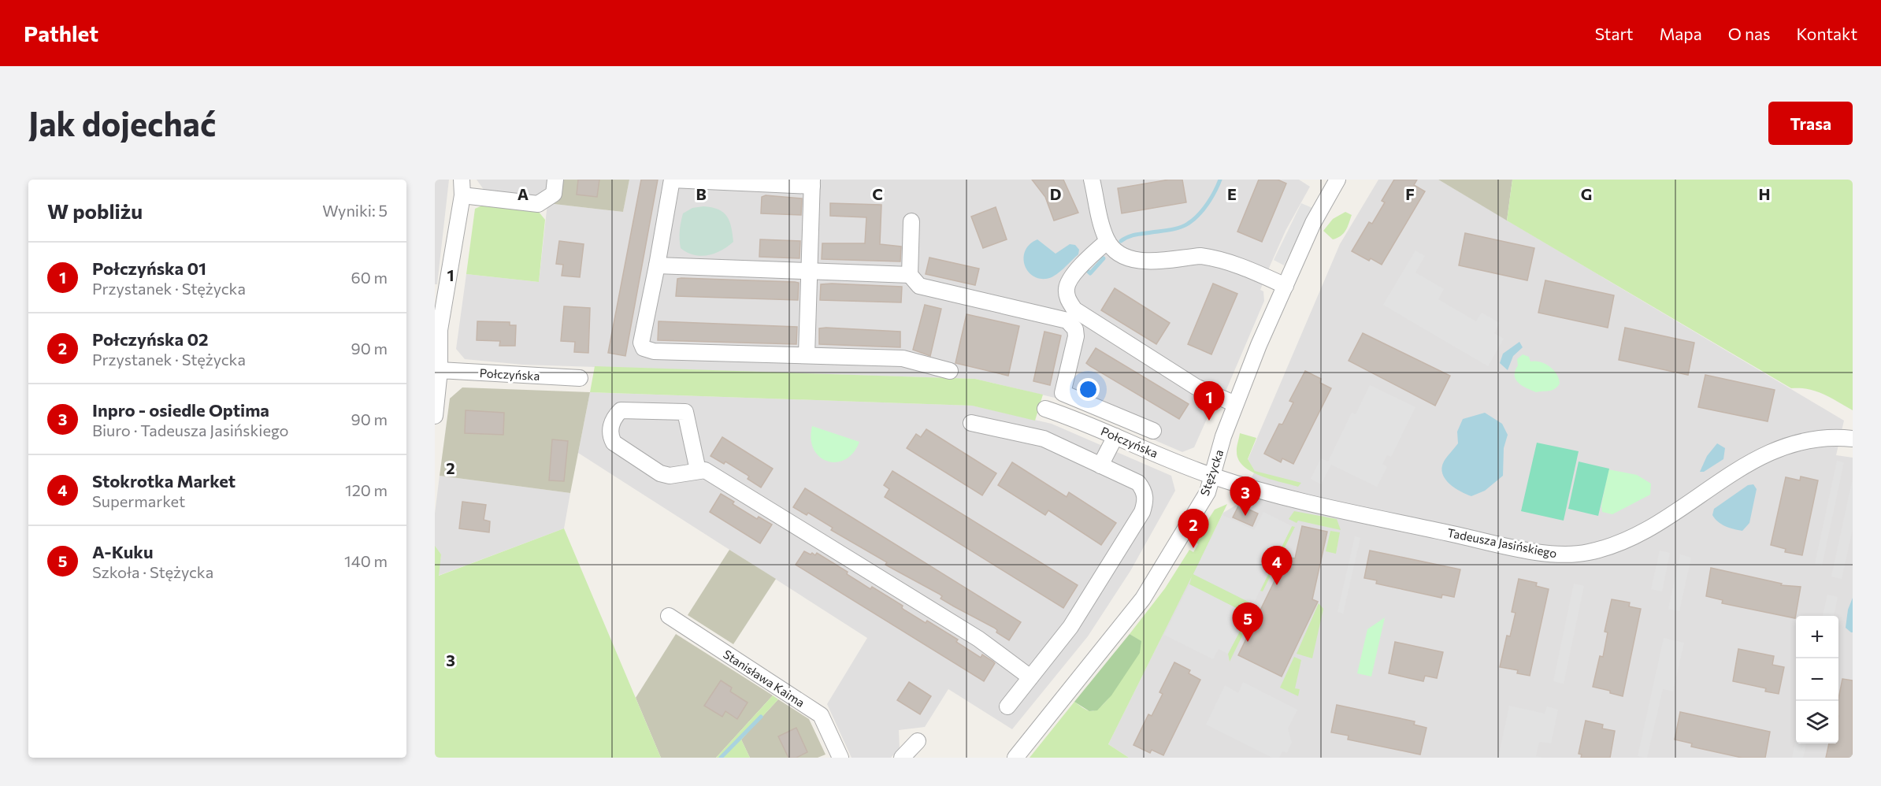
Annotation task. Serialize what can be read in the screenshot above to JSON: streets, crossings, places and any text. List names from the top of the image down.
{
  "streets": {
    "street": [
      "Połczyńska",
      "Stężycka",
      "Tadeusza Jasińskiego",
      "Stanisława Kaima"
    ]
  },
  "crossings": [
    ["Połczyńska", "Stężycka"],
    ["Połczyńska", "Tadeusza Jasińskiego"],
    ["Stężycka", "Tadeusza Jasińskiego"]
  ],
  "page": {
    "header": "Pathlet",
    "nav": [
      "Start",
      "Mapa",
      "O nas",
      "Kontakt"
    ],
    "buttons": "Trasa",
    "title": "Jak dojechać",
    "heading": ["W pobliżu", "Wyniki: 5"],
    "list": [
      {
        "mark": "1",
        "name": "Połczyńska 01",
        "note": "Przystanek · Stężycka",
        "value": "60 m"
      },
      {
        "mark": "2",
        "name": "Połczyńska 02",
        "note": "Przystanek · Stężycka",
        "value": "90 m"
      },
      {
        "mark": "3",
        "name": "Inpro - osiedle Optima",
        "note": "Biuro · Tadeusza Jasińskiego",
        "value": "90 m"
      },
      {
        "mark": "4",
        "name": "Stokrotka Market",
        "note": "Supermarket",
        "value": "120 m"
      },
      {
        "mark": "5",
        "name": "A-Kuku",
        "note": "Szkoła · Stężycka",
        "value": "140 m"
      }
    ],
    "pins": [
      "1",
      "3",
      "2",
      "4",
      "5"
    ],
    "map_buttons": ["+", "−"]
  },
  "grid": {
    "columns": [
      "A",
      "B",
      "C",
      "D",
      "E",
      "F",
      "G",
      "H"
    ],
    "rows": ["1", "2", "3"]
  }
}
